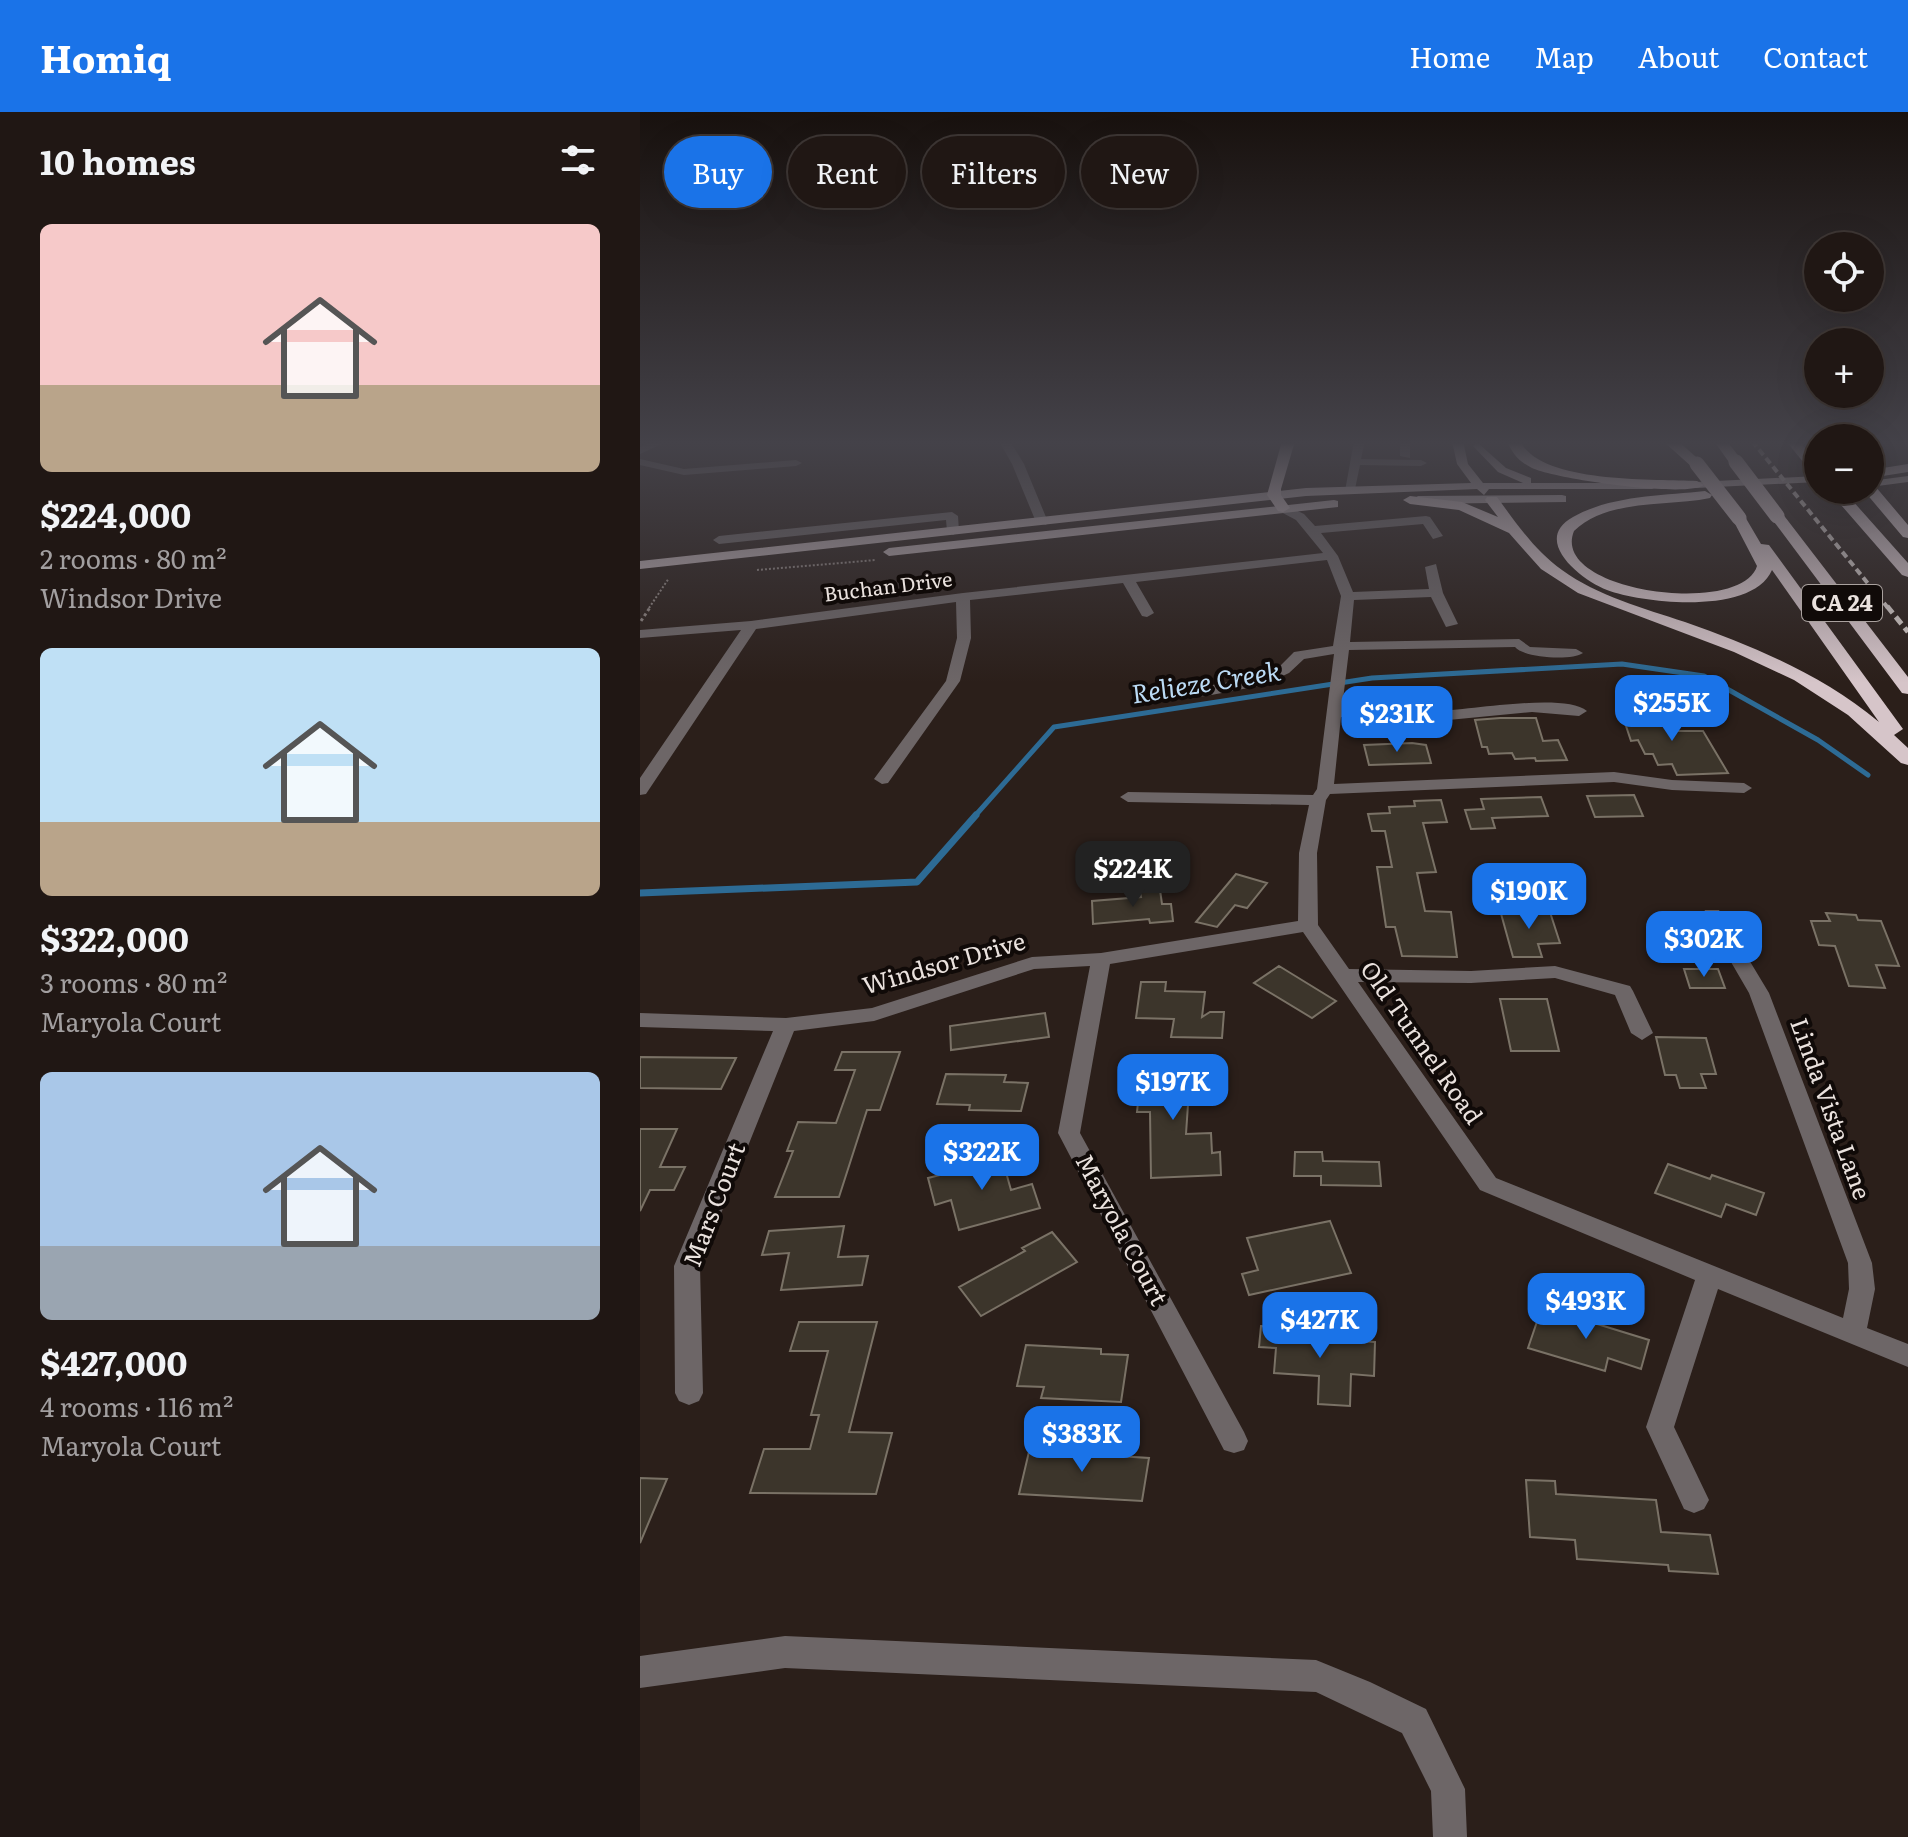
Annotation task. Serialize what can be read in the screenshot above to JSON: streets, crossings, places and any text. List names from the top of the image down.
{
  "streets": {
    "highway": ["CA 24"],
    "street": [
      "Buchan Drive",
      "Windsor Drive",
      "Old Tunnel Road",
      "Linda Vista Lane",
      "Mars Court",
      "Maryola Court"
    ]
  },
  "crossings": [
    ["Windsor Drive", "Old Tunnel Road"],
    ["Windsor Drive", "Mars Court"],
    ["Windsor Drive", "Maryola Court"],
    ["Old Tunnel Road", "Linda Vista Lane"]
  ],
  "water": ["Relieze Creek"],
  "page": {
    "header": "Homiq",
    "nav": [
      "Home",
      "Map",
      "About",
      "Contact"
    ],
    "heading": "10 homes",
    "chip": [
      "Buy",
      "Rent",
      "Filters",
      "New"
    ],
    "list": [
      {
        "name": "$224,000",
        "note": "2 rooms · 80 m² · Windsor Drive"
      },
      {
        "name": "$322,000",
        "note": "3 rooms · 80 m² · Maryola Court"
      },
      {
        "name": "$427,000",
        "note": "4 rooms · 116 m² · Maryola Court"
      }
    ],
    "map_buttons": ["+", "−"],
    "price": [
      "$255K",
      "$231K",
      "$224K",
      "$190K",
      "$302K",
      "$197K",
      "$322K",
      "$493K",
      "$427K",
      "$383K"
    ]
  }
}
